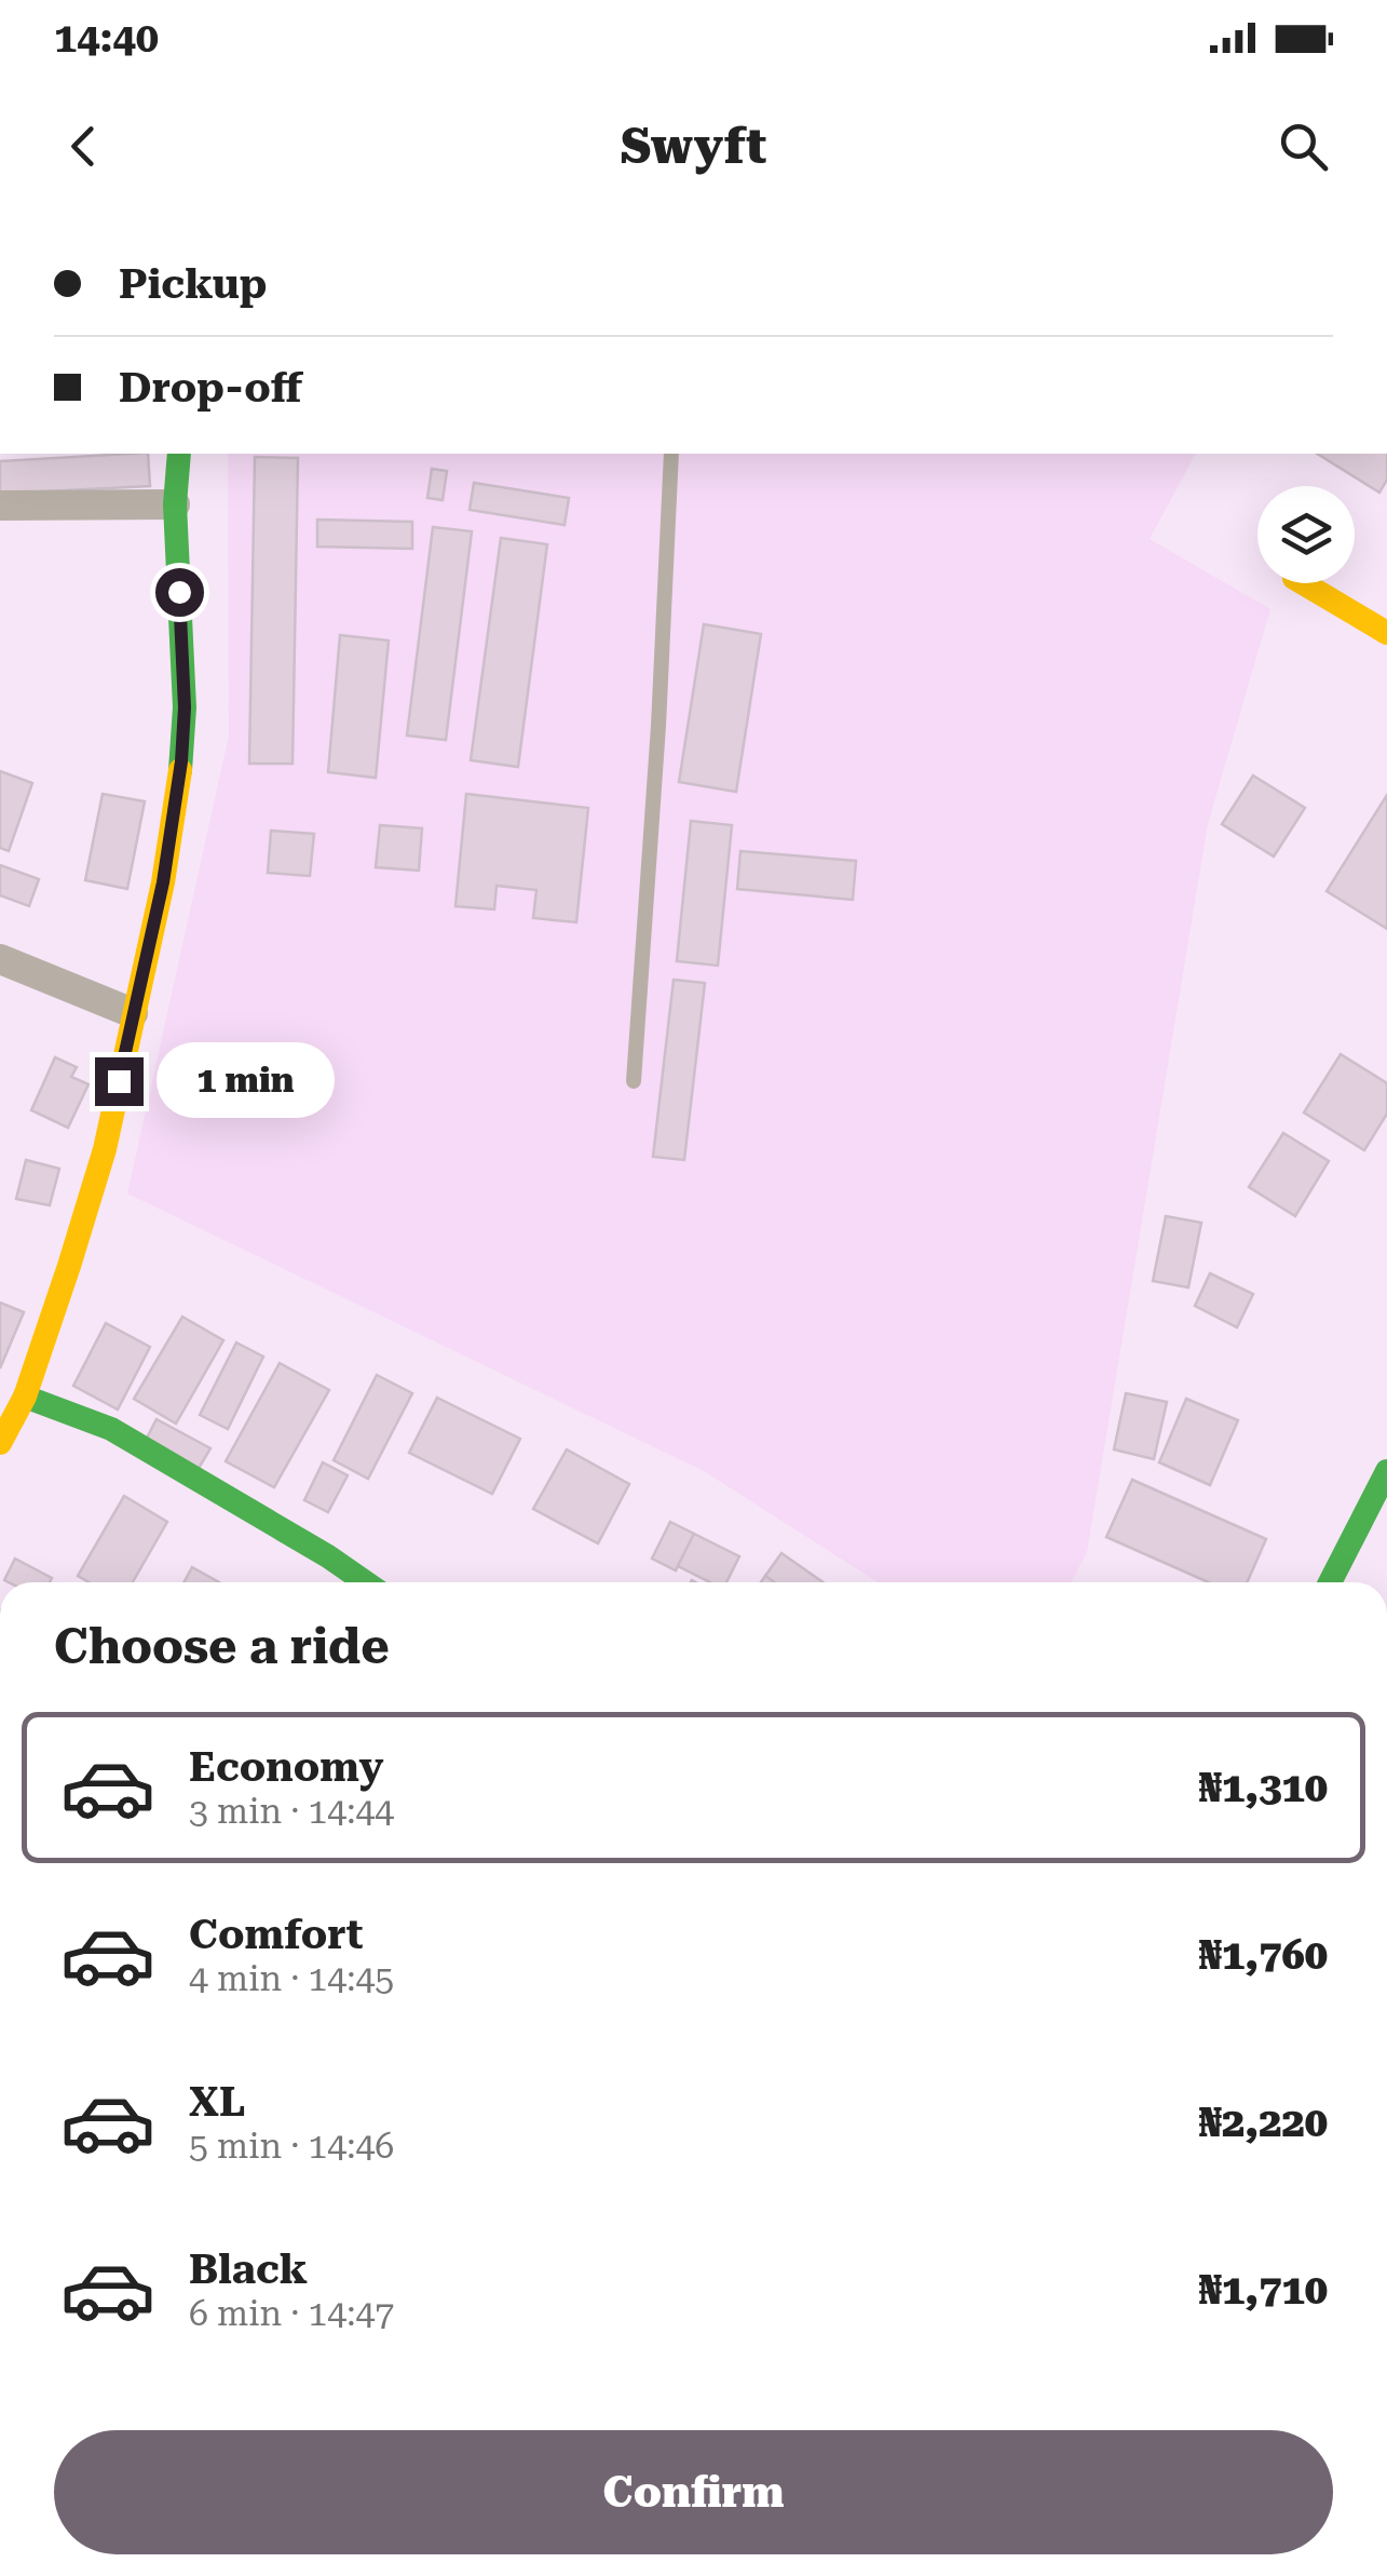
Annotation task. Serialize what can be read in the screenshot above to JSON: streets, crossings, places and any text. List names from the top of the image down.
{
  "page": {
    "status": "14:40",
    "header": "Swyft",
    "banner": ["Pickup", "Drop-off"],
    "bubble": "1 min",
    "heading": "Choose a ride",
    "list": [
      {
        "name": "Economy",
        "note": "3 min · 14:44",
        "value": "₦1,310"
      },
      {
        "name": "Comfort",
        "note": "4 min · 14:45",
        "value": "₦1,760"
      },
      {
        "name": "XL",
        "note": "5 min · 14:46",
        "value": "₦2,220"
      },
      {
        "name": "Black",
        "note": "6 min · 14:47",
        "value": "₦1,710"
      }
    ],
    "buttons": "Confirm"
  }
}
